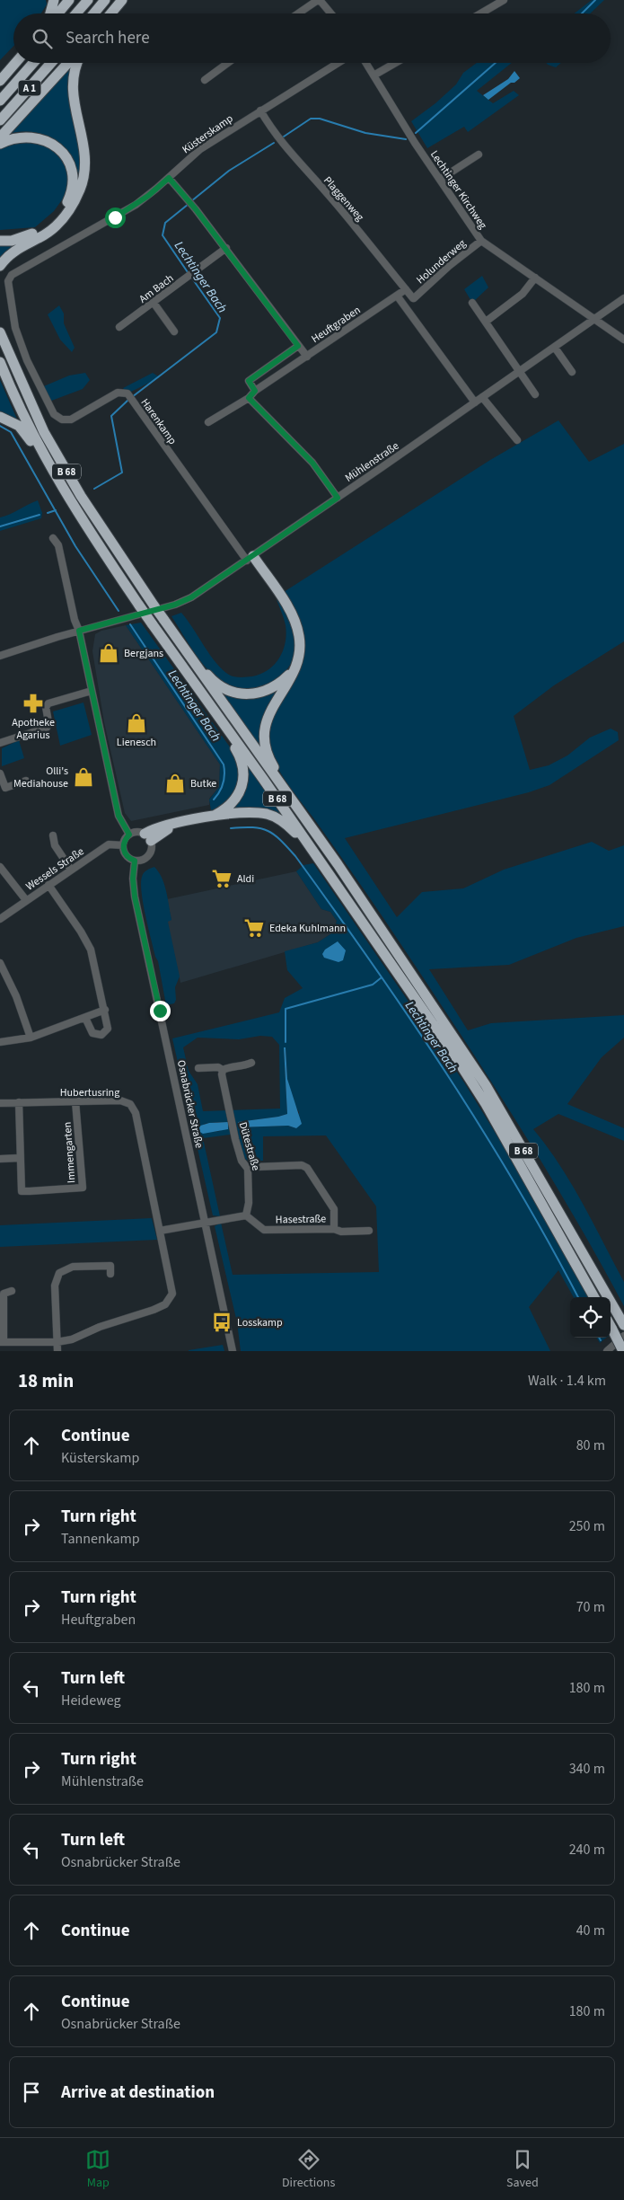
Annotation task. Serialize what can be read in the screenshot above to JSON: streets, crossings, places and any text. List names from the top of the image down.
{
  "streets": {
    "highway": ["A 1", "B 68"],
    "street": [
      "Küsterskamp",
      "Lechtinger Kirchweg",
      "Plaggenweg",
      "Holunderweg",
      "Am Bach",
      "Heuftgraben",
      "Harenkamp",
      "Mühlenstraße",
      "Wessels Straße",
      "Hubertusring",
      "Osnabrücker Straße",
      "Dütestraße",
      "Immengarten",
      "Hasestraße"
    ]
  },
  "crossings": [
    ["Küsterskamp", "Plaggenweg"],
    ["Küsterskamp", "Harenkamp"],
    ["Lechtinger Kirchweg", "Holunderweg"],
    ["Lechtinger Kirchweg", "Mühlenstraße"],
    ["Plaggenweg", "Holunderweg"],
    ["Plaggenweg", "Heuftgraben"],
    ["Harenkamp", "Mühlenstraße"],
    ["Wessels Straße", "Osnabrücker Straße"],
    ["Hubertusring", "Immengarten"],
    ["Dütestraße", "Hasestraße"]
  ],
  "water": ["Lechtinger Bach"],
  "places": {
    "shop": [
      "Bergjans",
      "Lienesch",
      "Olli's Mediahouse",
      "Butke"
    ],
    "pharmacy": ["Apotheke Agarius"],
    "supermarket": ["Aldi", "Edeka Kuhlmann"],
    "bus stop": ["Losskamp"]
  },
  "page": {
    "search": "Search here",
    "heading": ["18 min", "Walk · 1.4 km"],
    "list": [
      ["Continue", "Küsterskamp", "80 m"],
      ["Turn right", "Tannenkamp", "250 m"],
      ["Turn right", "Heuftgraben", "70 m"],
      ["Turn left", "Heideweg", "180 m"],
      ["Turn right", "Mühlenstraße", "340 m"],
      ["Turn left", "Osnabrücker Straße", "240 m"],
      ["Continue", "40 m"],
      ["Continue", "Osnabrücker Straße", "180 m"],
      "Arrive at destination"
    ],
    "nav": ["Map", "Directions", "Saved"]
  }
}
